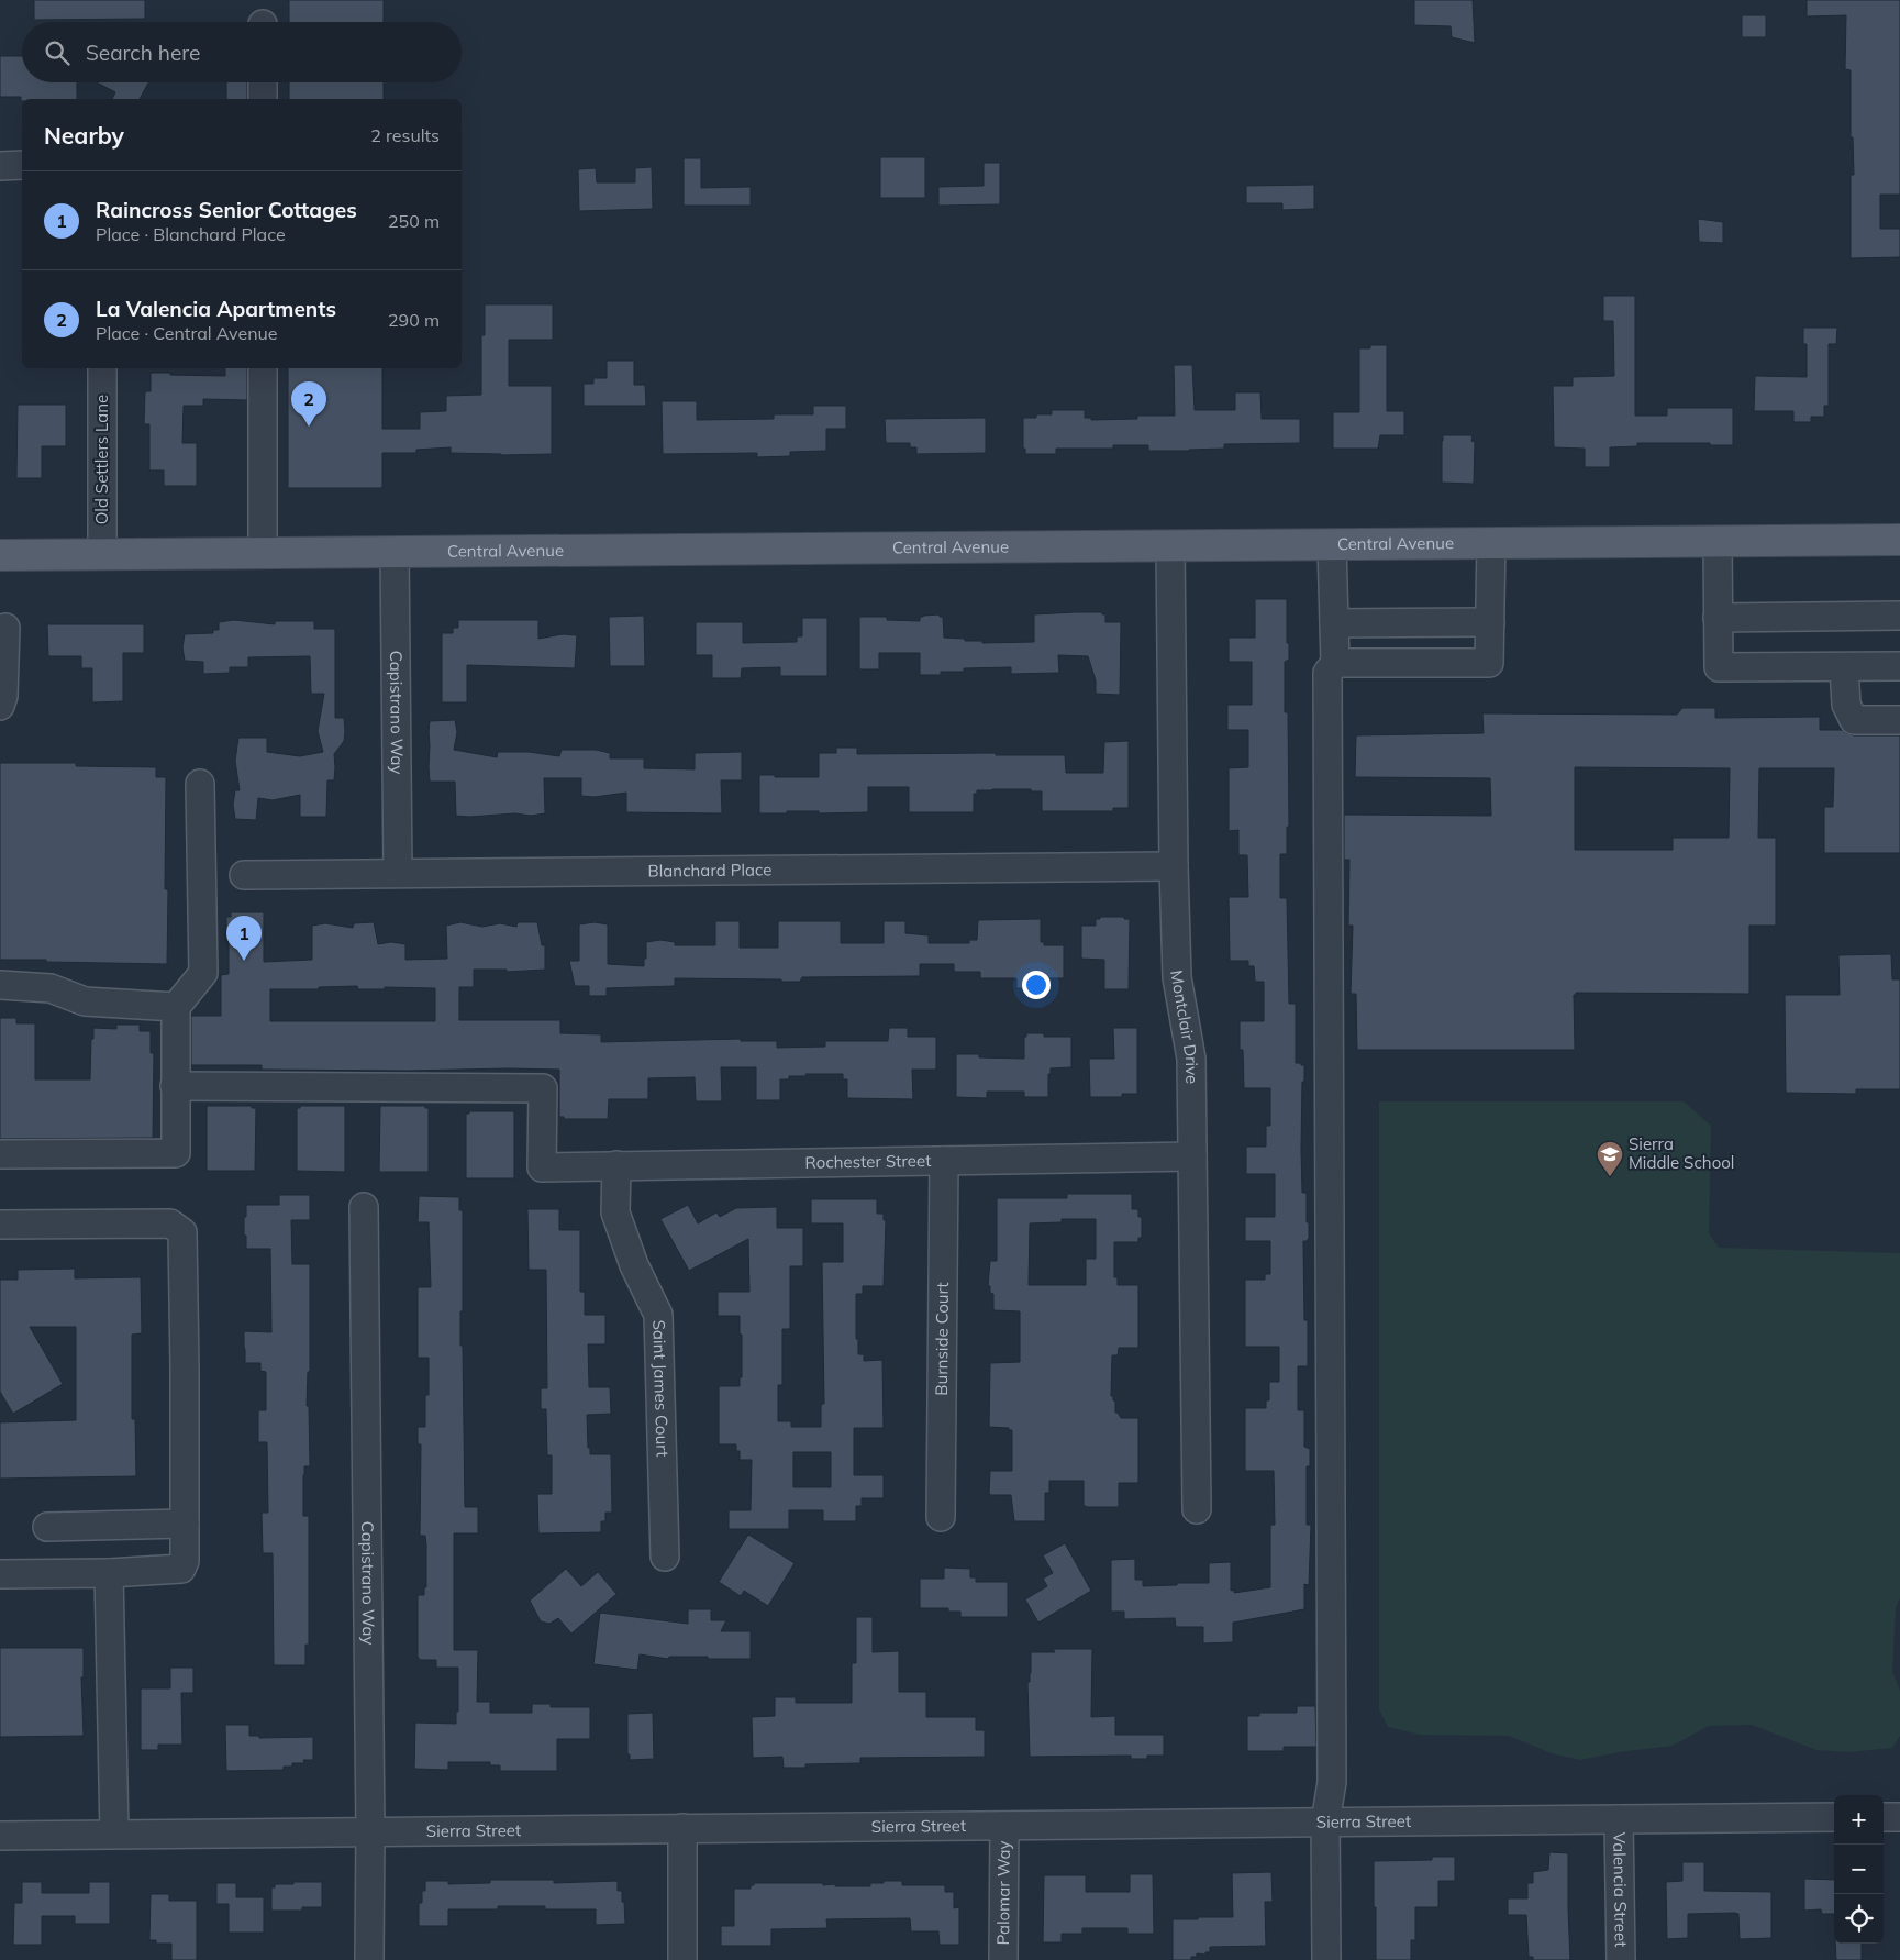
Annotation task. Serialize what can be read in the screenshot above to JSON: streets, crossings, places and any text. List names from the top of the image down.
{
  "streets": {
    "main road": ["Central Avenue"],
    "street": [
      "Old Settlers Lane",
      "Capistrano Way",
      "Blanchard Place",
      "Montclair Drive",
      "Rochester Street",
      "Burnside Court",
      "Saint James Court",
      "Sierra Street",
      "Valencia Street",
      "Palomar Way"
    ]
  },
  "crossings": [
    ["Old Settlers Lane", "Central Avenue"],
    ["Central Avenue", "Capistrano Way"],
    ["Central Avenue", "Montclair Drive"],
    ["Capistrano Way", "Blanchard Place"],
    ["Capistrano Way", "Sierra Street"],
    ["Blanchard Place", "Montclair Drive"],
    ["Montclair Drive", "Rochester Street"],
    ["Rochester Street", "Burnside Court"],
    ["Rochester Street", "Saint James Court"],
    ["Sierra Street", "Valencia Street"],
    ["Sierra Street", "Palomar Way"]
  ],
  "places": {
    "school or university": ["Sierra Middle School"]
  },
  "page": {
    "search": "Search here",
    "heading": ["Nearby", "2 results"],
    "list": [
      {
        "mark": "1",
        "name": "Raincross Senior Cottages",
        "note": "Place · Blanchard Place",
        "value": "250 m"
      },
      {
        "mark": "2",
        "name": "La Valencia Apartments",
        "note": "Place · Central Avenue",
        "value": "290 m"
      }
    ],
    "pins": ["2", "1"],
    "map_buttons": ["+", "−"]
  }
}
